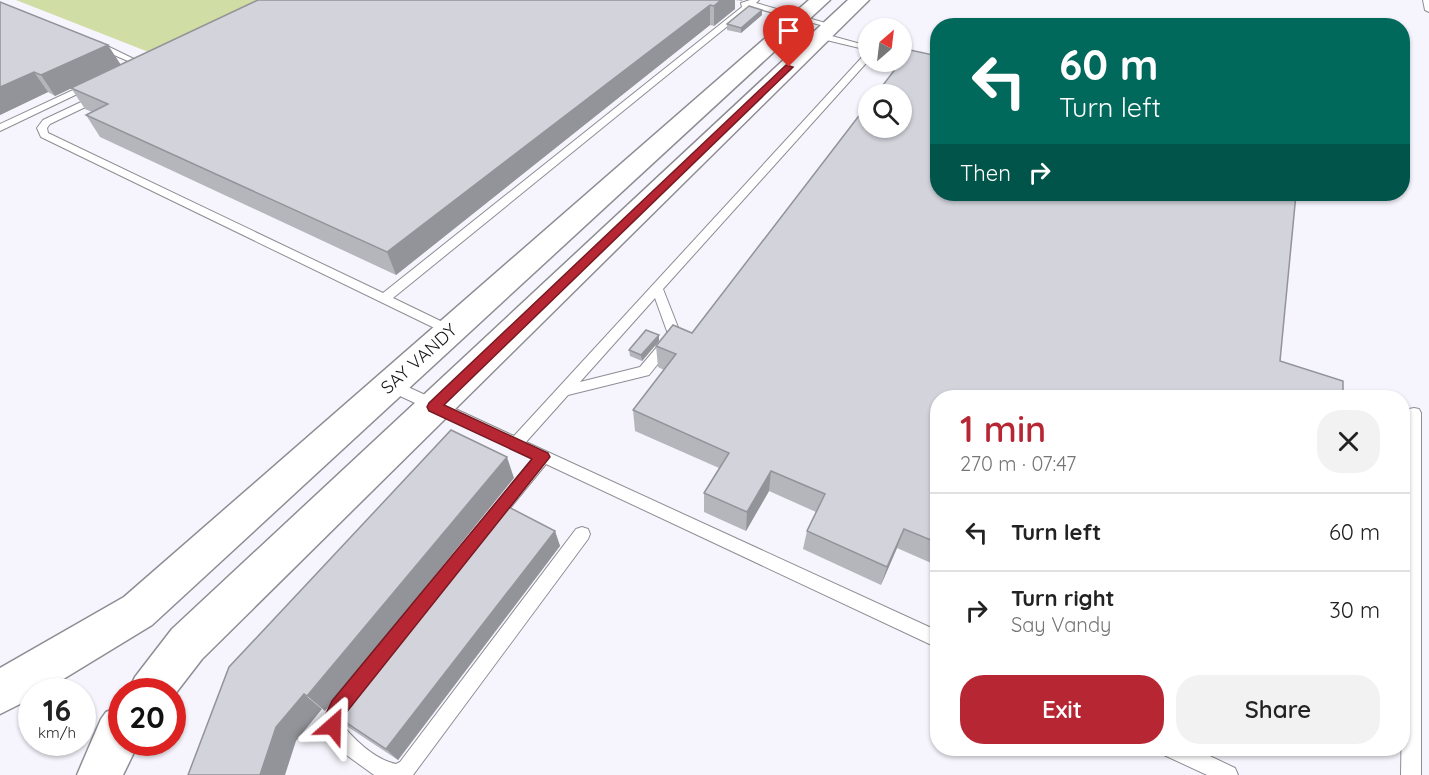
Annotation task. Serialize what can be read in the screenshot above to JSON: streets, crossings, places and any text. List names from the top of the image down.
{
  "streets": {
    "street": ["SAY VANDY"]
  },
  "north": "top right",
  "page": {
    "turn": ["60 m", "Turn left"],
    "then": "Then",
    "heading": ["1 min", "270 m · 07:47"],
    "list": [
      {
        "name": "Turn left",
        "value": "60 m"
      },
      {
        "name": "Turn right",
        "note": "Say Vandy",
        "value": "30 m"
      }
    ],
    "buttons": ["Exit", "Share"],
    "speed": "16 km/h",
    "limit": "20"
  }
}
